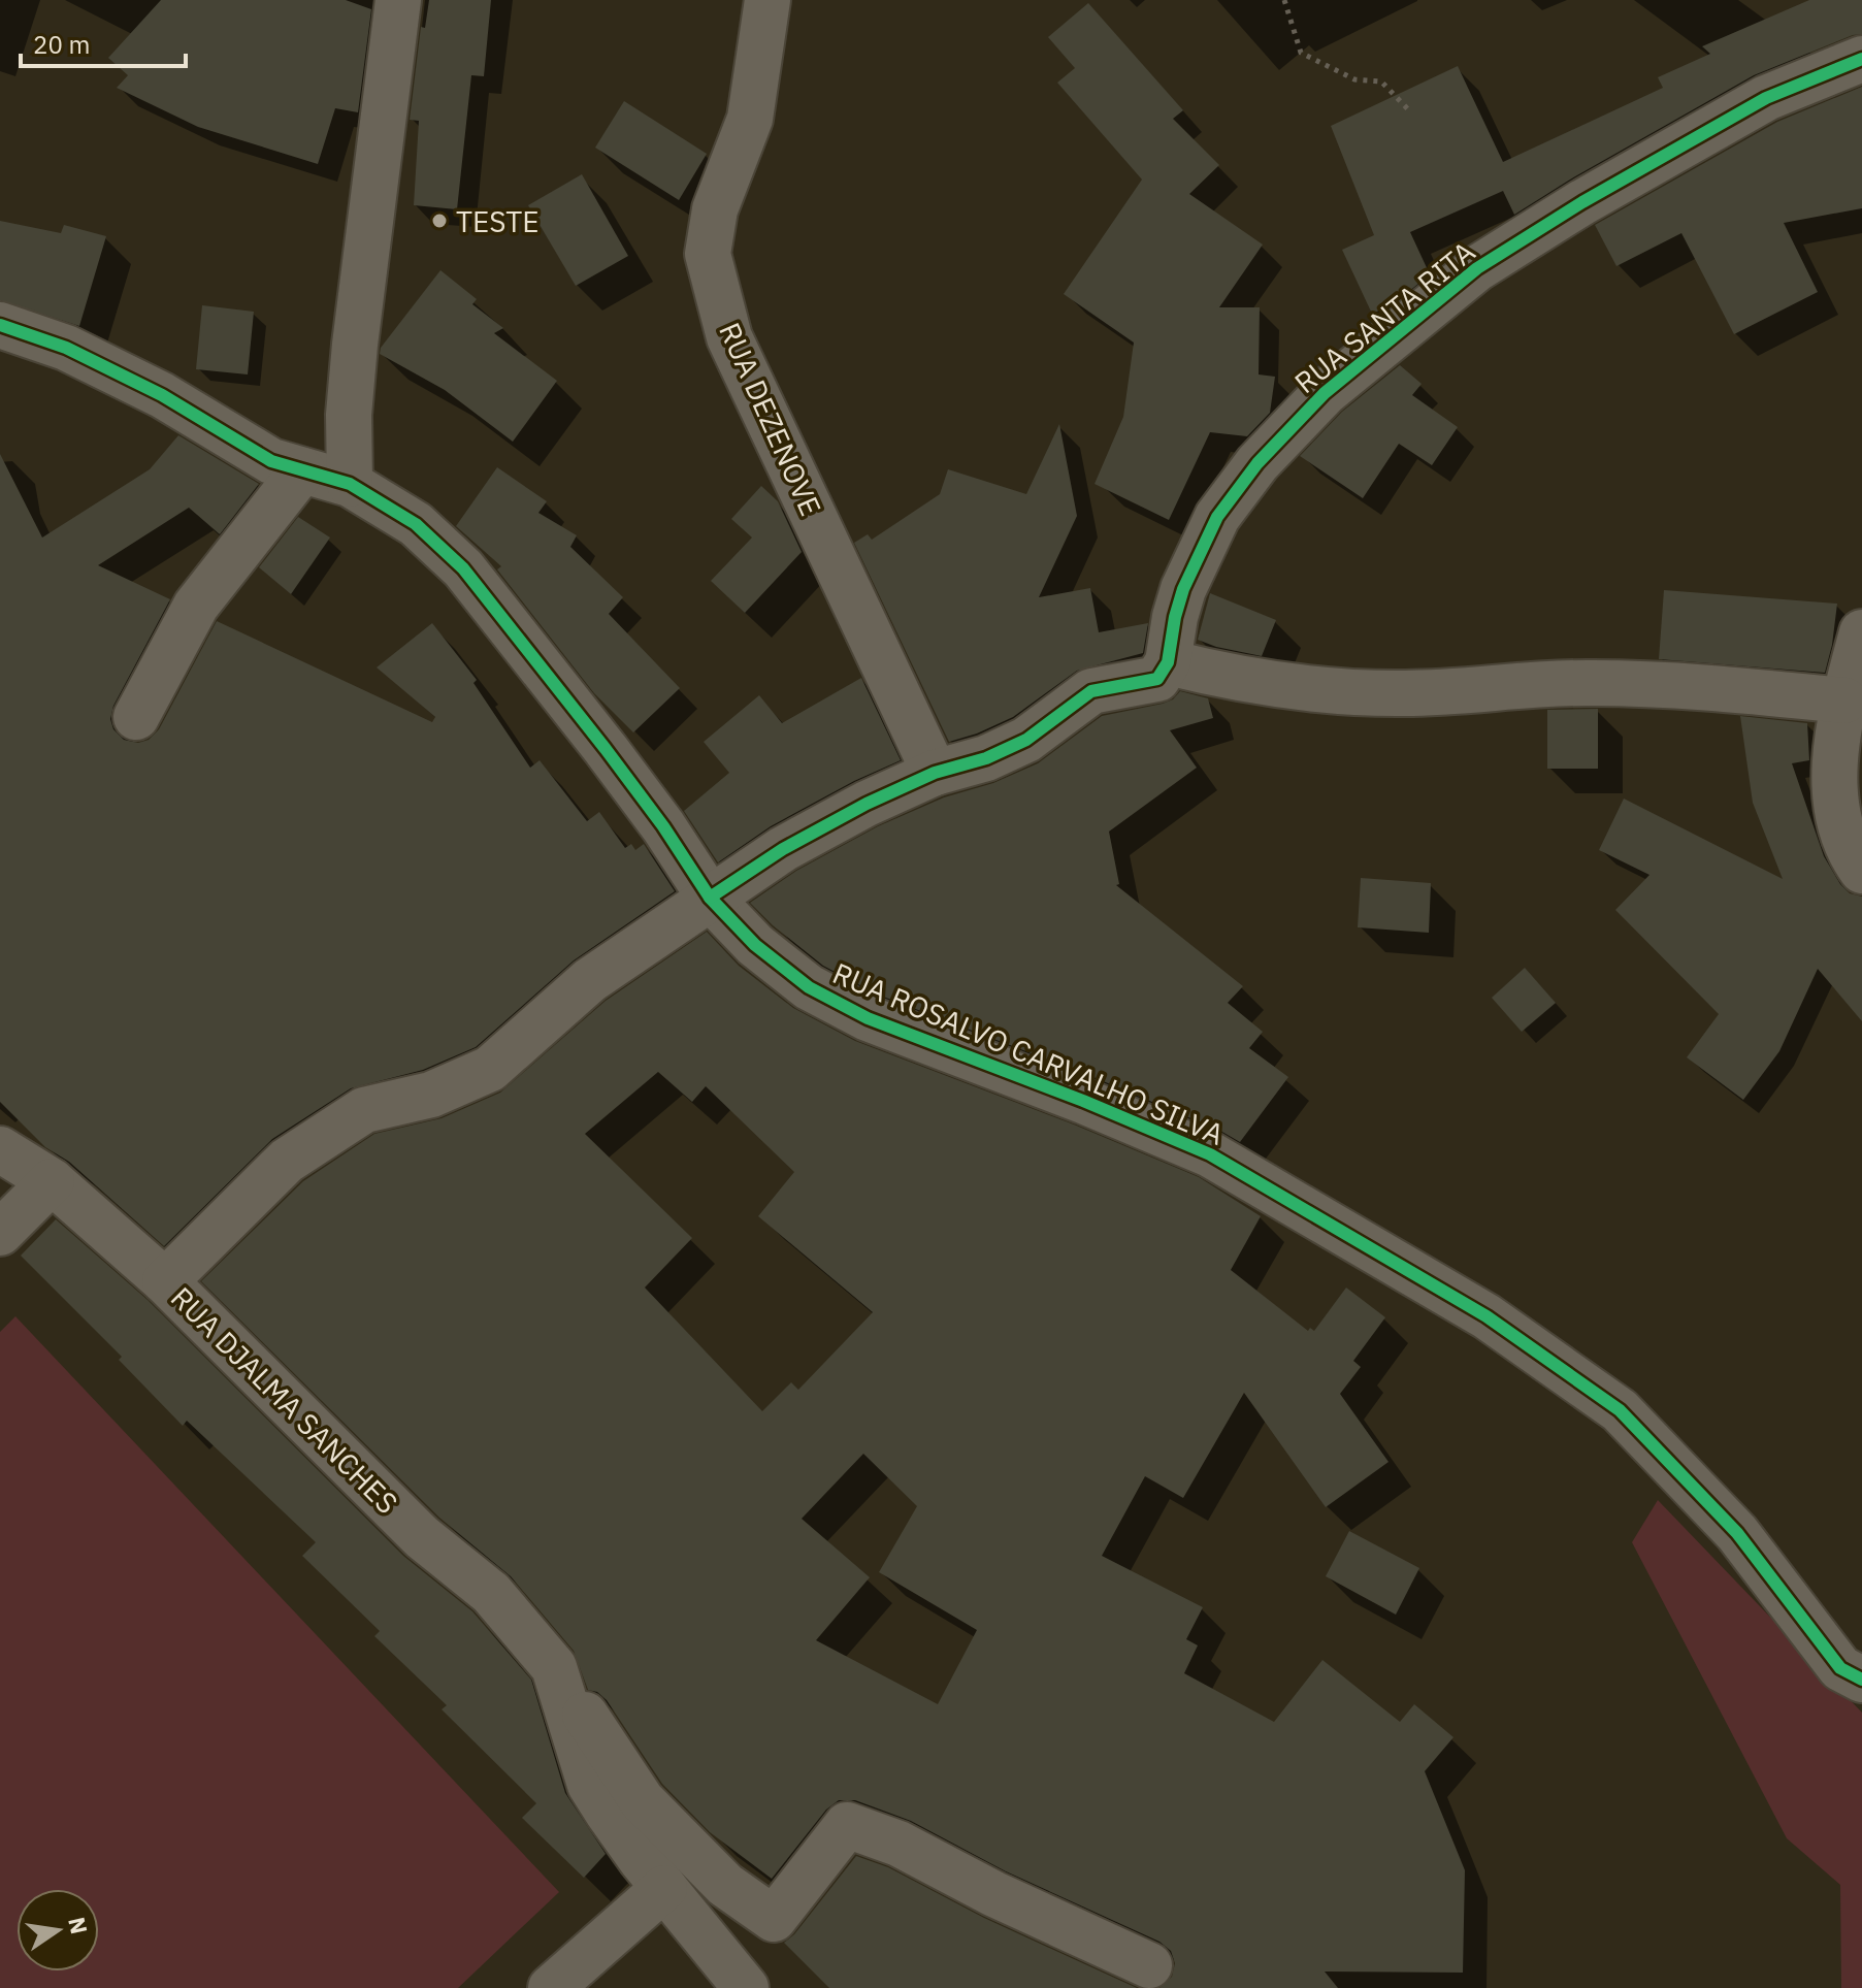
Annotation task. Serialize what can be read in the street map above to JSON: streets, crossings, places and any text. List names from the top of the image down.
{
  "streets": {
    "street": [
      "RUA SANTA RITA",
      "RUA DEZENOVE",
      "RUA ROSALVO CARVALHO SILVA",
      "RUA DJALMA SANCHES"
    ]
  },
  "places": ["TESTE"],
  "scale_bar": "20 m",
  "north": "right"
}
